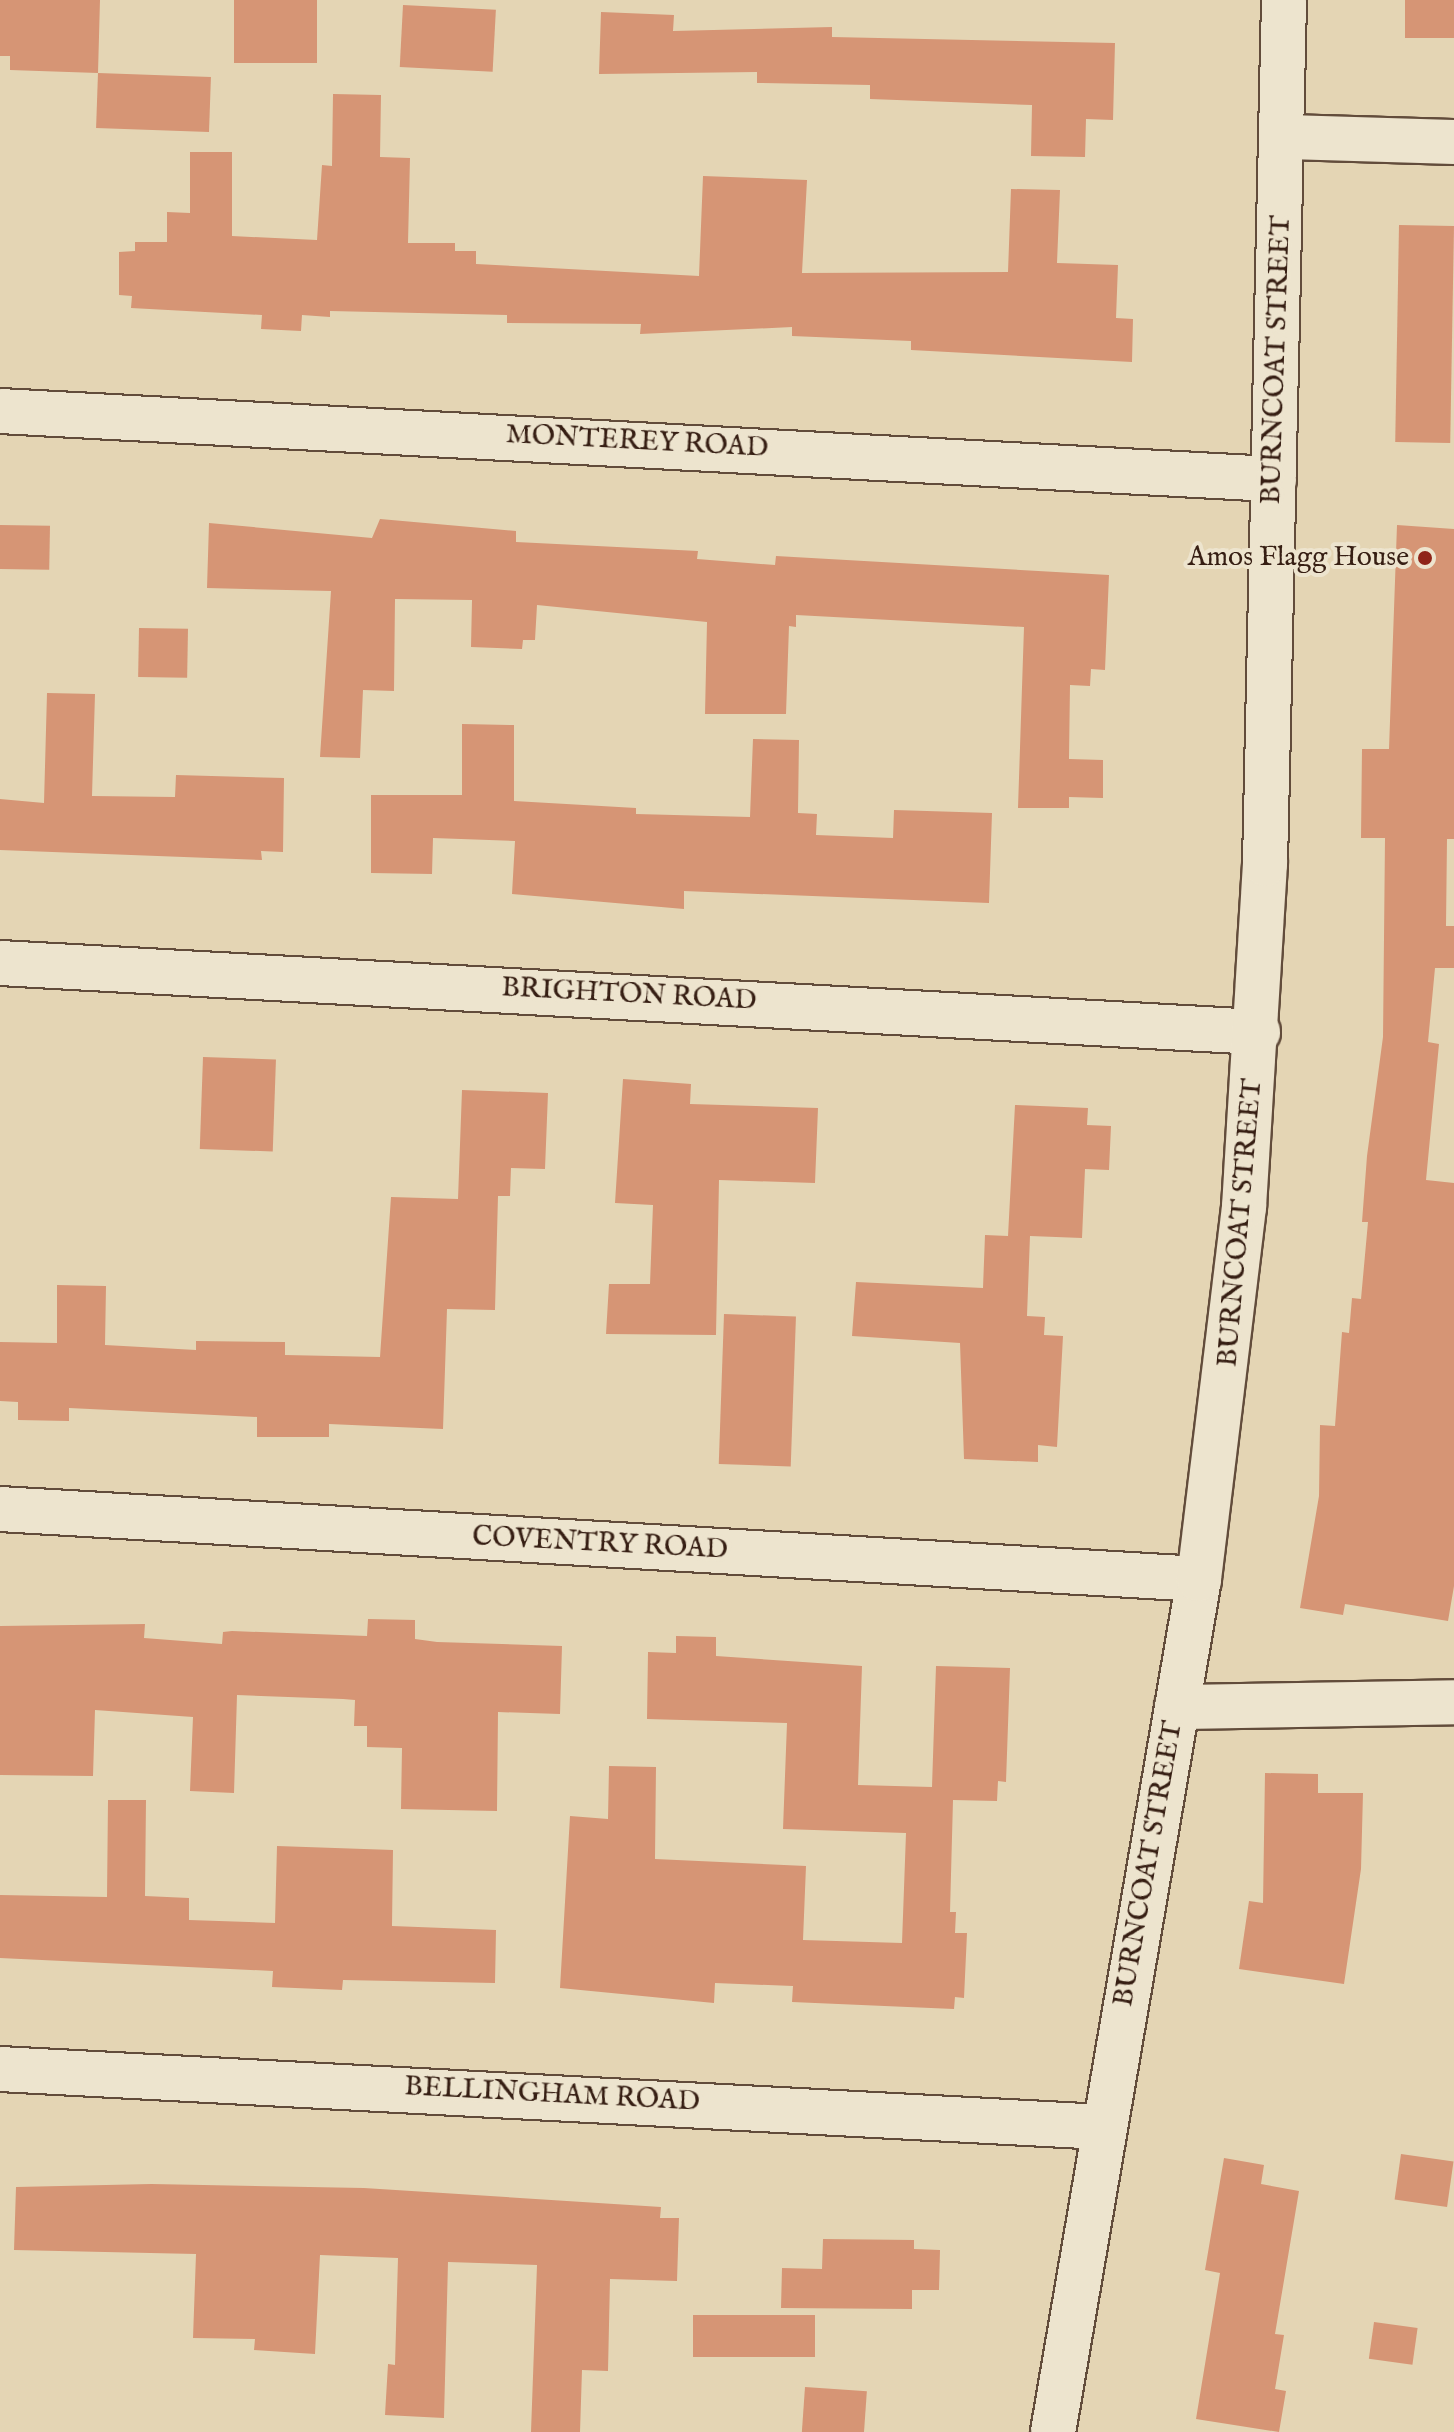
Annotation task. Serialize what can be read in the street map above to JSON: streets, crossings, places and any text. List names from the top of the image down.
{
  "streets": {
    "street": [
      "BURNCOAT STREET",
      "MONTEREY ROAD",
      "BRIGHTON ROAD",
      "COVENTRY ROAD",
      "BELLINGHAM ROAD"
    ]
  },
  "crossings": [
    ["BURNCOAT STREET", "MONTEREY ROAD"],
    ["BURNCOAT STREET", "BRIGHTON ROAD"],
    ["BURNCOAT STREET", "COVENTRY ROAD"],
    ["BURNCOAT STREET", "BELLINGHAM ROAD"]
  ],
  "places": ["Amos Flagg House"]
}
